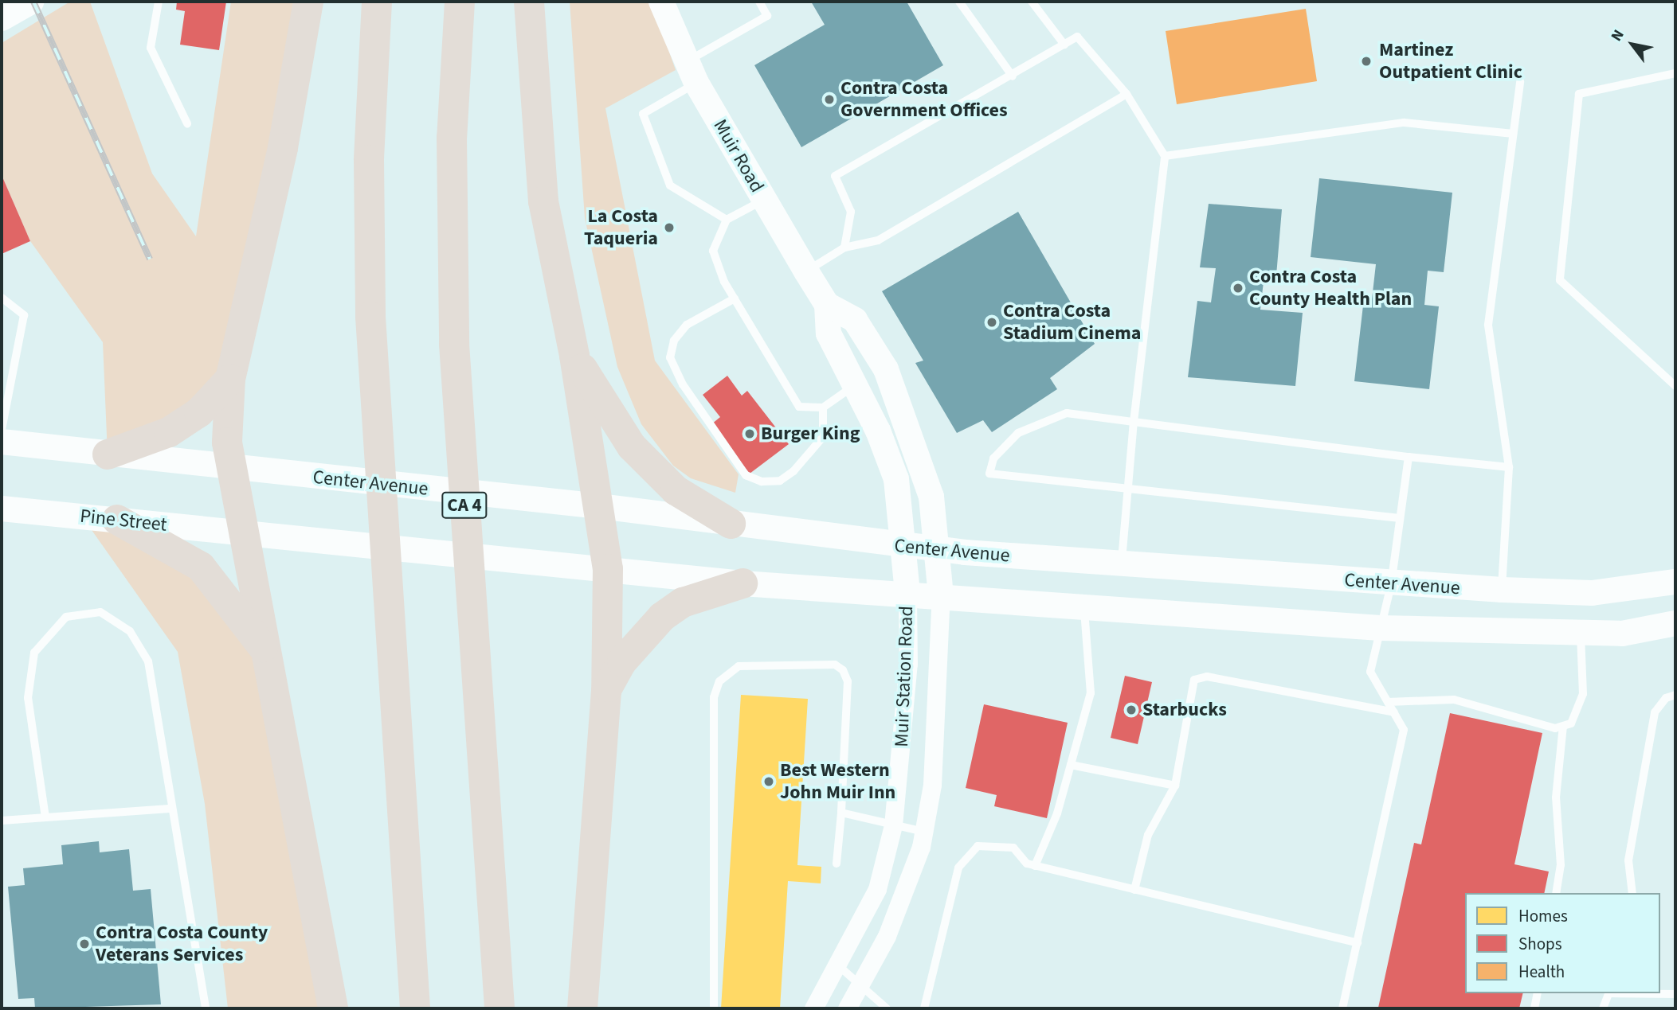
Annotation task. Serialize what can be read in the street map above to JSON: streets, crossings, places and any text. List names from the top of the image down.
{
  "streets": {
    "highway": ["CA 4"],
    "street": [
      "Muir Road",
      "Center Avenue",
      "Pine Street",
      "Muir Station Road"
    ]
  },
  "crossings": [
    ["Muir Road", "Center Avenue"],
    ["Muir Road", "Muir Station Road"]
  ],
  "places": [
    "Martinez Outpatient Clinic",
    "Contra Costa Government Offices",
    "La Costa Taqueria",
    "Contra Costa County Health Plan",
    "Contra Costa Stadium Cinema",
    "Burger King",
    "Starbucks",
    "Best Western John Muir Inn",
    "Contra Costa County Veterans Services"
  ],
  "legend": ["Homes", "Shops", "Health"],
  "north": "top left"
}
